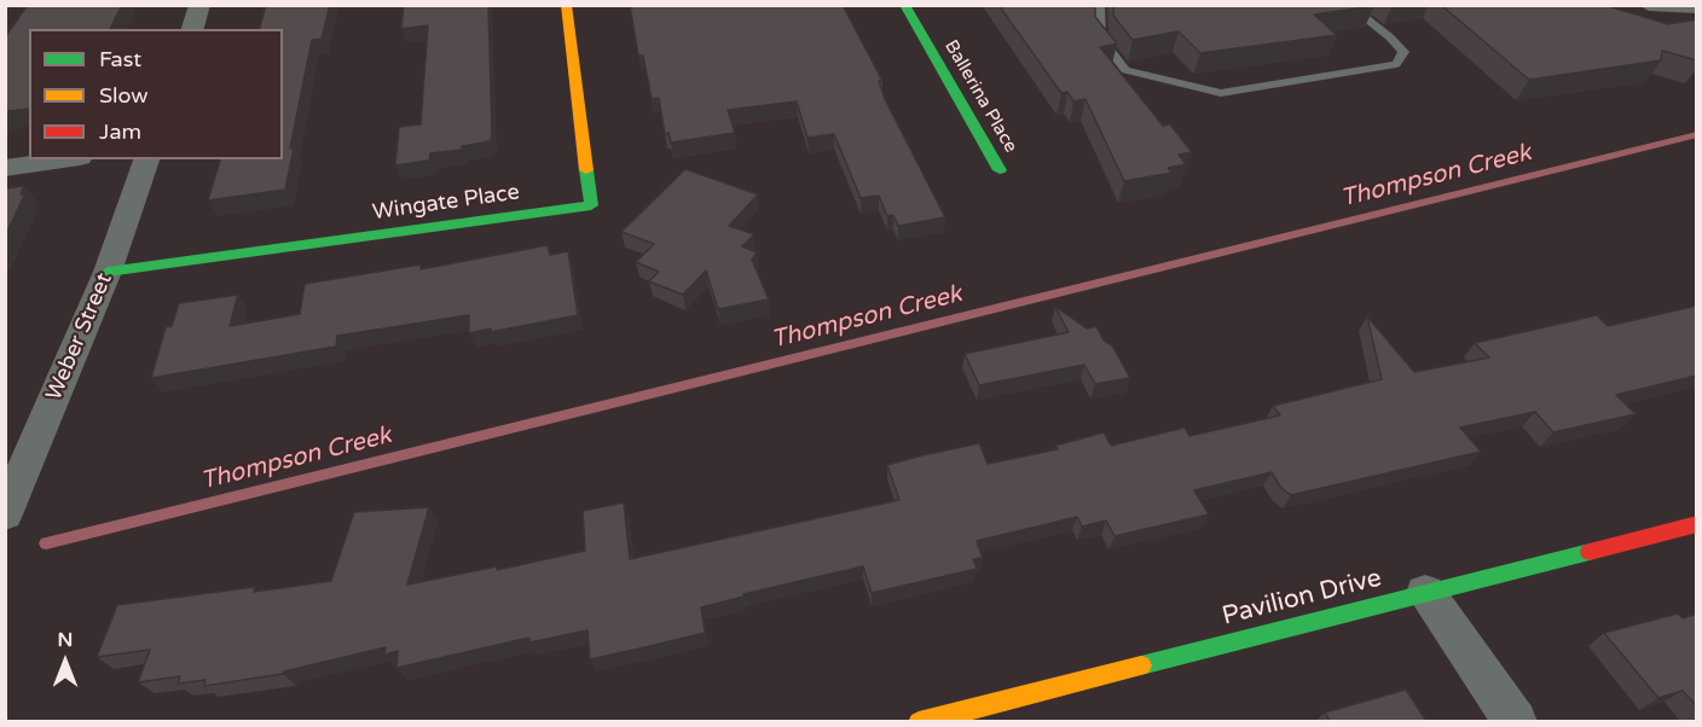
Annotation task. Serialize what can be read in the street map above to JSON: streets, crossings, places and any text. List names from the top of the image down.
{
  "streets": {
    "street": [
      "Ballerina Place",
      "Wingate Place",
      "Weber Street",
      "Pavilion Drive"
    ]
  },
  "crossings": [
    ["Wingate Place", "Weber Street"]
  ],
  "water": ["Thompson Creek"],
  "legend": ["Fast", "Slow", "Jam"],
  "north": "top"
}
